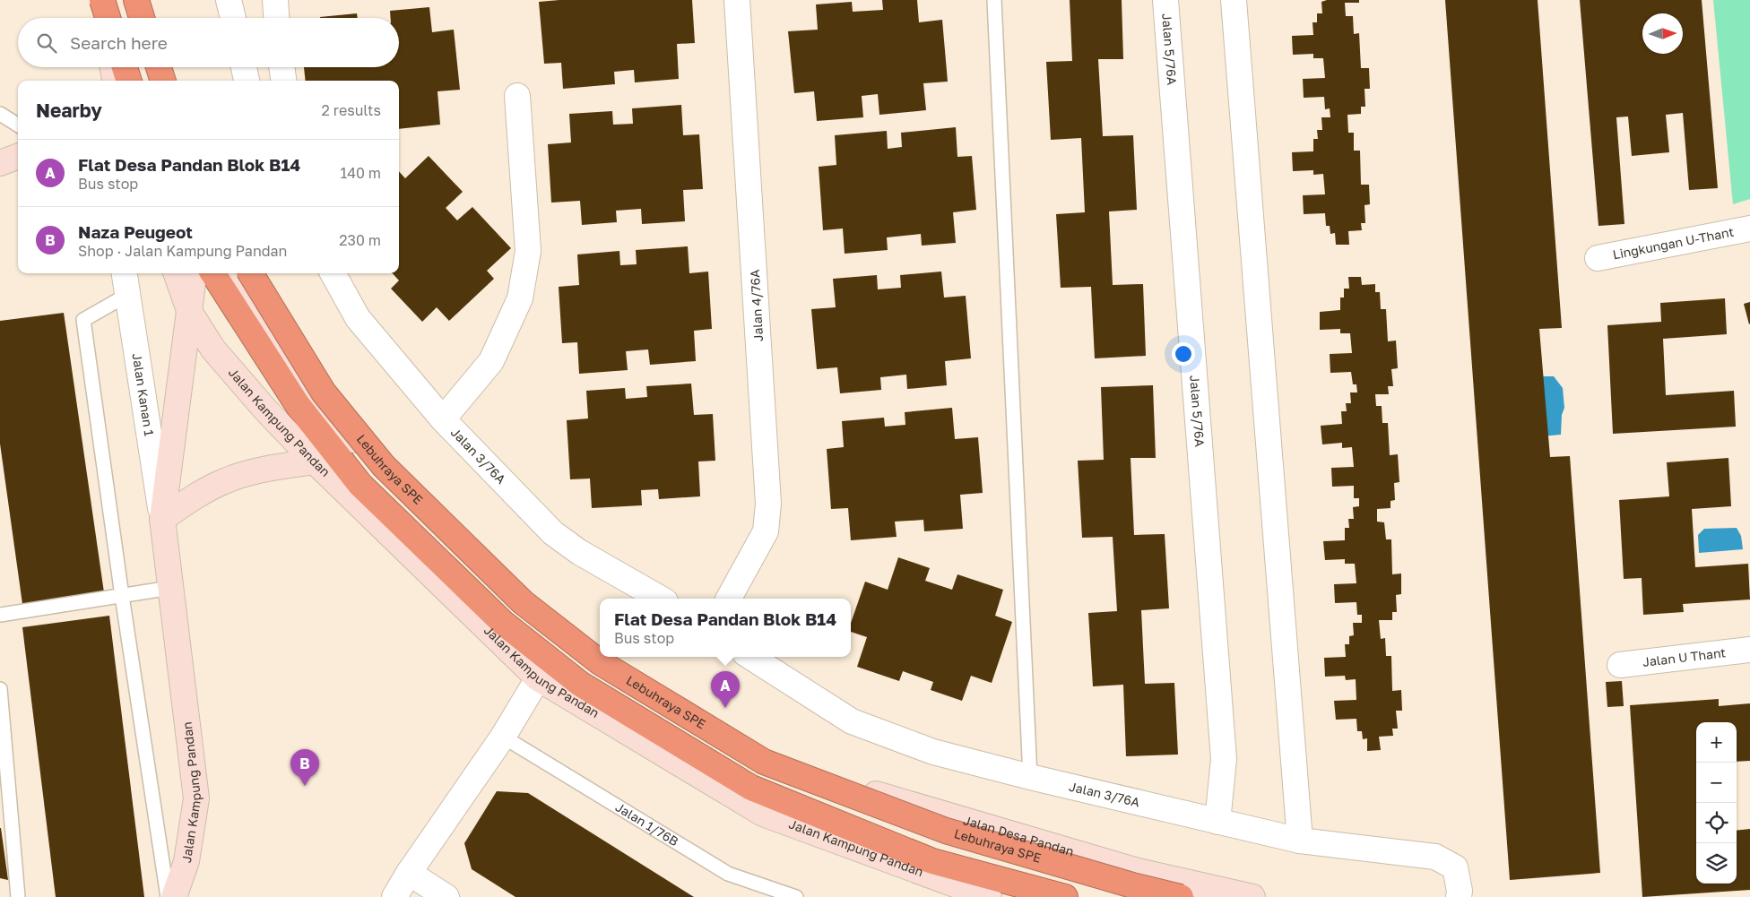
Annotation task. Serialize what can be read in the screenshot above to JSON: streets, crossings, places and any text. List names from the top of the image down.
{
  "streets": {
    "highway": ["Lebuhraya SPE"],
    "street": [
      "Jalan 5/76A",
      "Lingkungan U-Thant",
      "Jalan 4/76A",
      "Jalan Kanan 1",
      "Jalan Kampung Pandan",
      "Jalan 3/76A",
      "Jalan U Thant",
      "Jalan Desa Pandan"
    ],
    "lane": ["Jalan 1/76B"]
  },
  "crossings": [
    ["Jalan 5/76A", "Jalan 3/76A"],
    ["Jalan Kanan 1", "Jalan Kampung Pandan"]
  ],
  "north": "right",
  "page": {
    "search": "Search here",
    "heading": ["Nearby", "2 results"],
    "list": [
      {
        "mark": "A",
        "name": "Flat Desa Pandan Blok B14",
        "note": "Bus stop",
        "value": "140 m"
      },
      {
        "mark": "B",
        "name": "Naza Peugeot",
        "note": "Shop · Jalan Kampung Pandan",
        "value": "230 m"
      }
    ],
    "popup": ["Flat Desa Pandan Blok B14", "Bus stop"],
    "pins": ["A", "B"],
    "map_buttons": ["+", "−"]
  }
}
